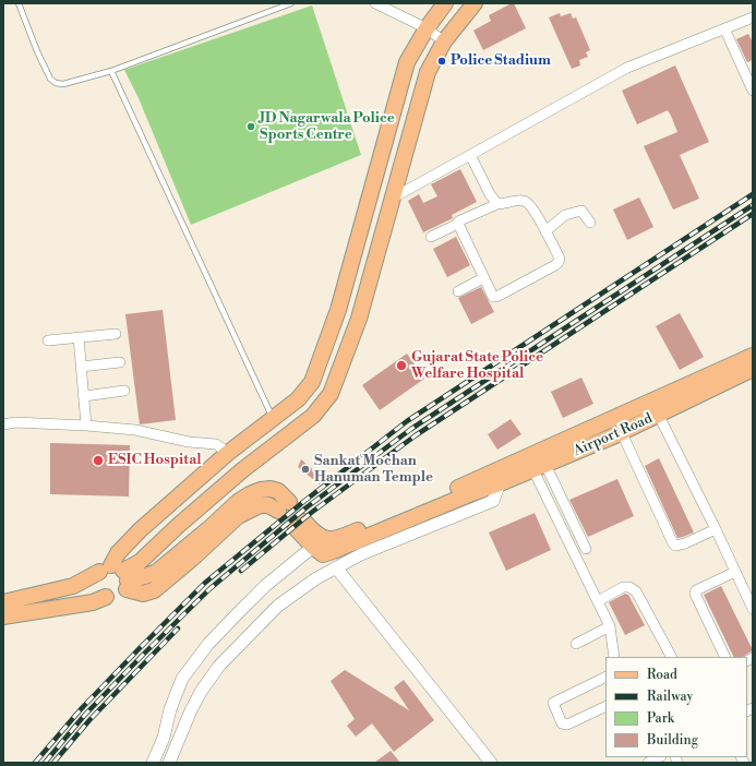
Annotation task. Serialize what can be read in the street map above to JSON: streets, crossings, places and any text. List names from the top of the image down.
{
  "streets": {
    "main road": ["Airport Road"]
  },
  "places": [
    "Police Stadium",
    "JD Nagarwala Police Sports Centre",
    "Gujarat State Police Welfare Hospital",
    "ESIC Hospital",
    "Sankat Mochan Hanuman Temple"
  ],
  "legend": [
    "Road",
    "Railway",
    "Park",
    "Building"
  ]
}
